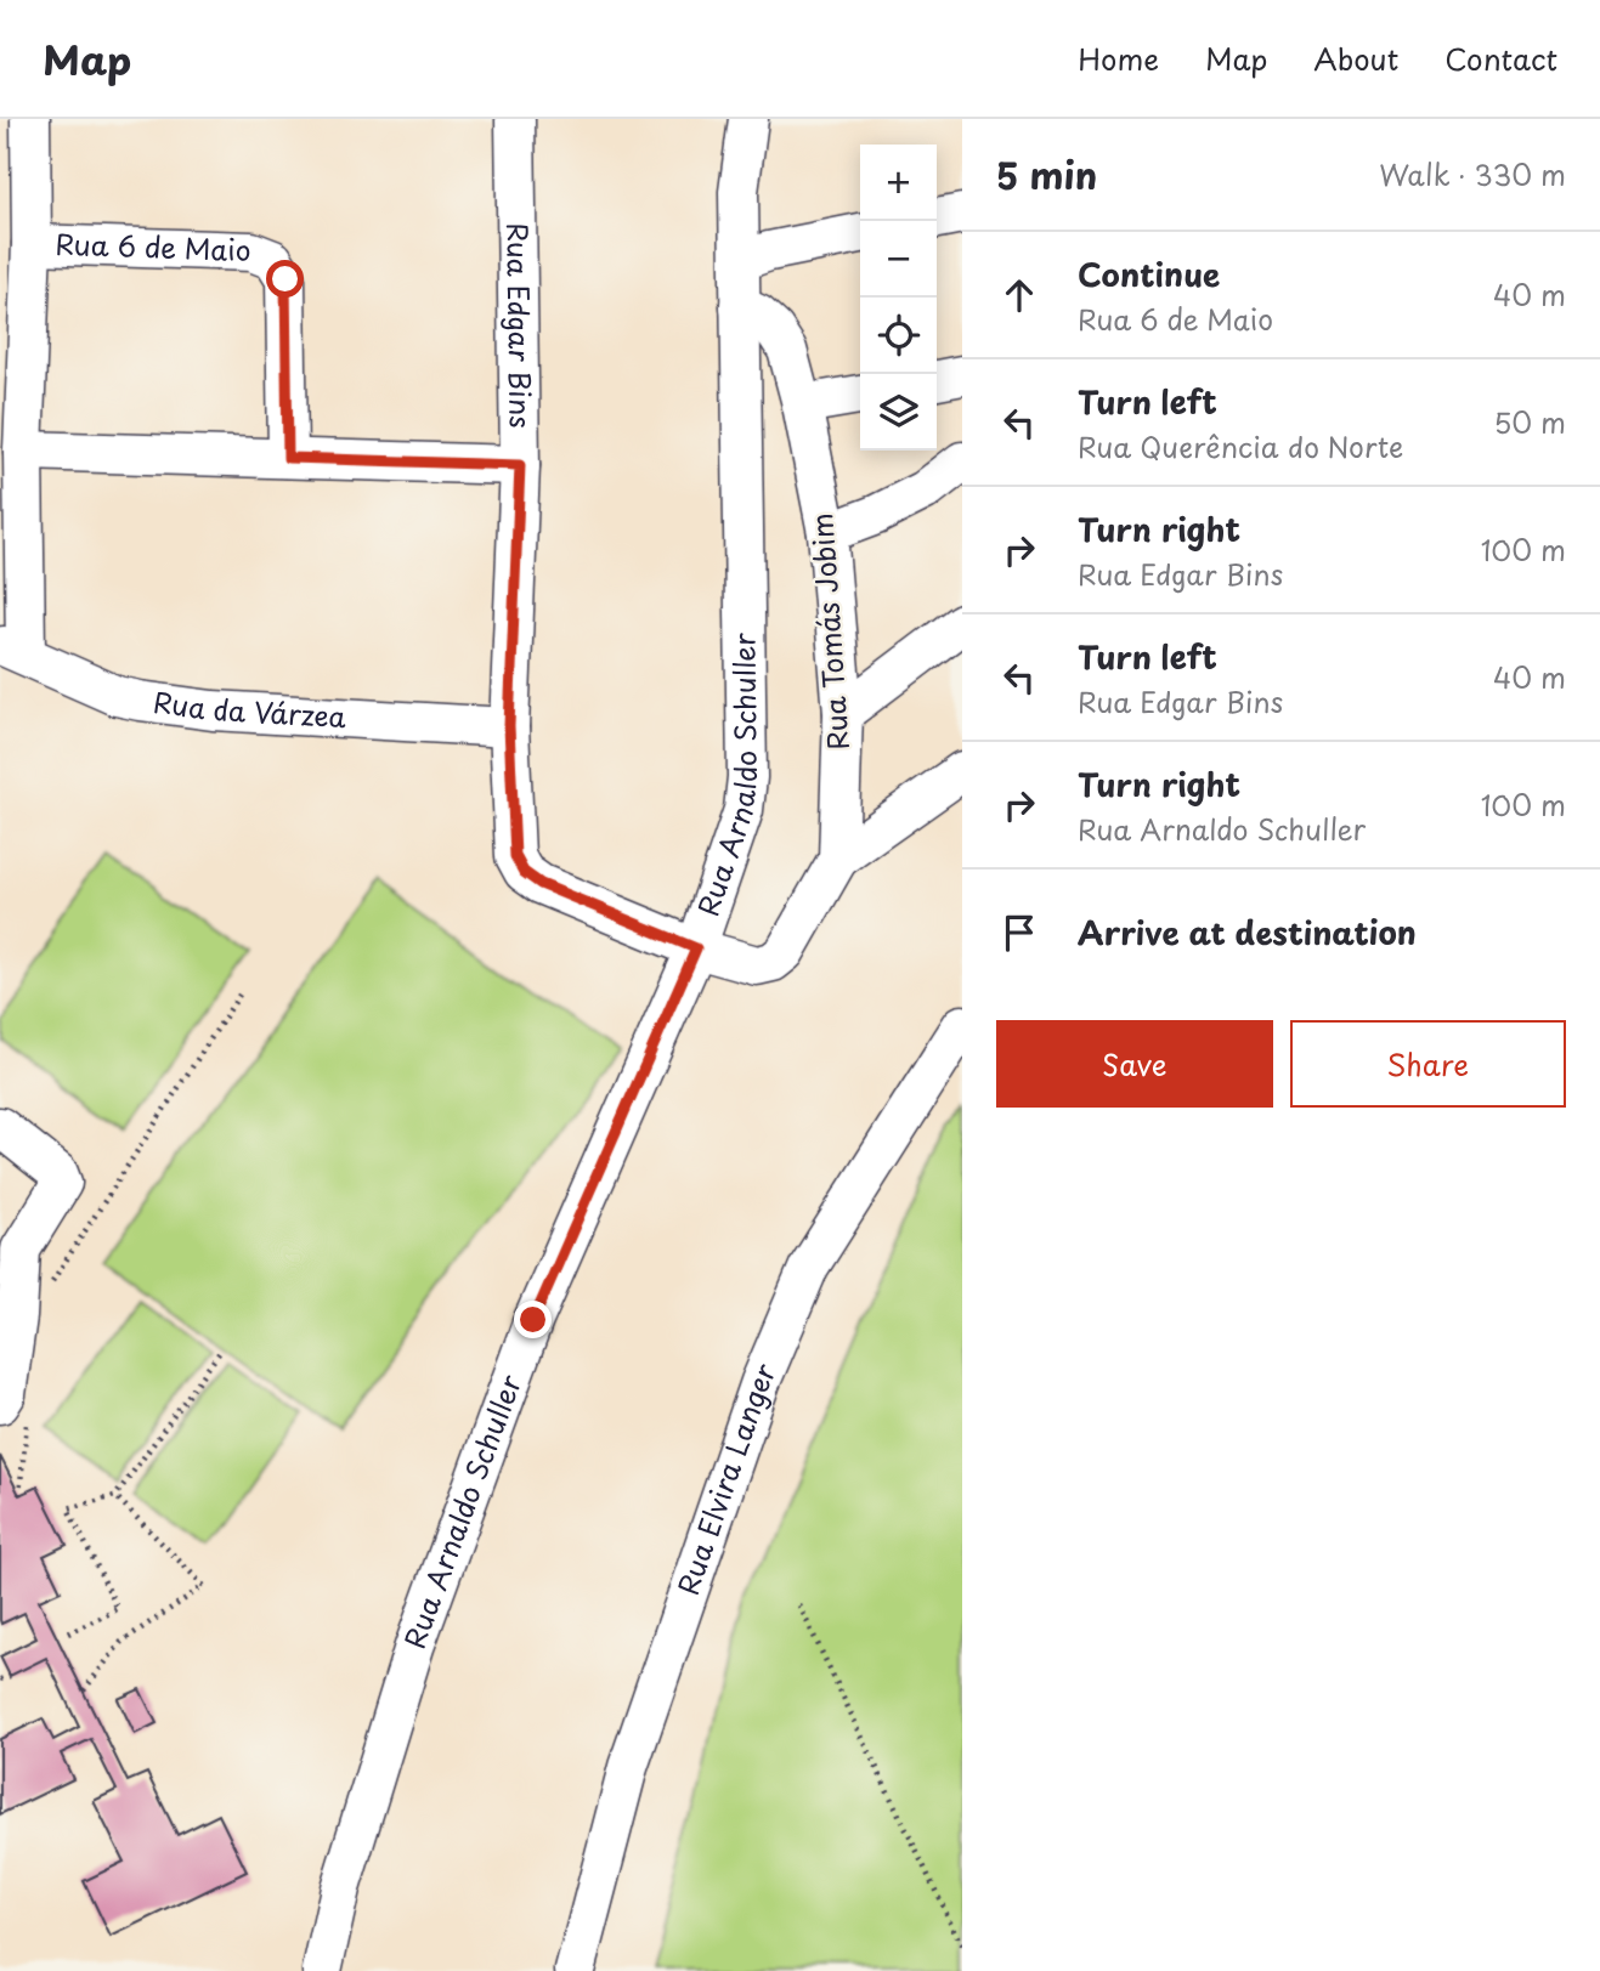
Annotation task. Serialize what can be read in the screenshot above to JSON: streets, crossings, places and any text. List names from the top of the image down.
{
  "streets": {
    "street": [
      "Rua 6 de Maio",
      "Rua Edgar Bins",
      "Rua Tomás Jobim",
      "Rua da Várzea",
      "Rua Arnaldo Schuller",
      "Rua Elvira Langer"
    ]
  },
  "crossings": [
    ["Rua Edgar Bins", "Rua Tomás Jobim"],
    ["Rua Edgar Bins", "Rua da Várzea"],
    ["Rua Edgar Bins", "Rua Arnaldo Schuller"],
    ["Rua Tomás Jobim", "Rua Arnaldo Schuller"]
  ],
  "page": {
    "header": "Map",
    "nav": [
      "Home",
      "Map",
      "About",
      "Contact"
    ],
    "heading": ["5 min", "Walk · 330 m"],
    "map_buttons": ["+", "−"],
    "list": [
      ["Continue", "Rua 6 de Maio", "40 m"],
      ["Turn left", "Rua Querência do Norte", "50 m"],
      ["Turn right", "Rua Edgar Bins", "100 m"],
      ["Turn left", "Rua Edgar Bins", "40 m"],
      ["Turn right", "Rua Arnaldo Schuller", "100 m"],
      "Arrive at destination"
    ],
    "buttons": ["Save", "Share"]
  }
}
